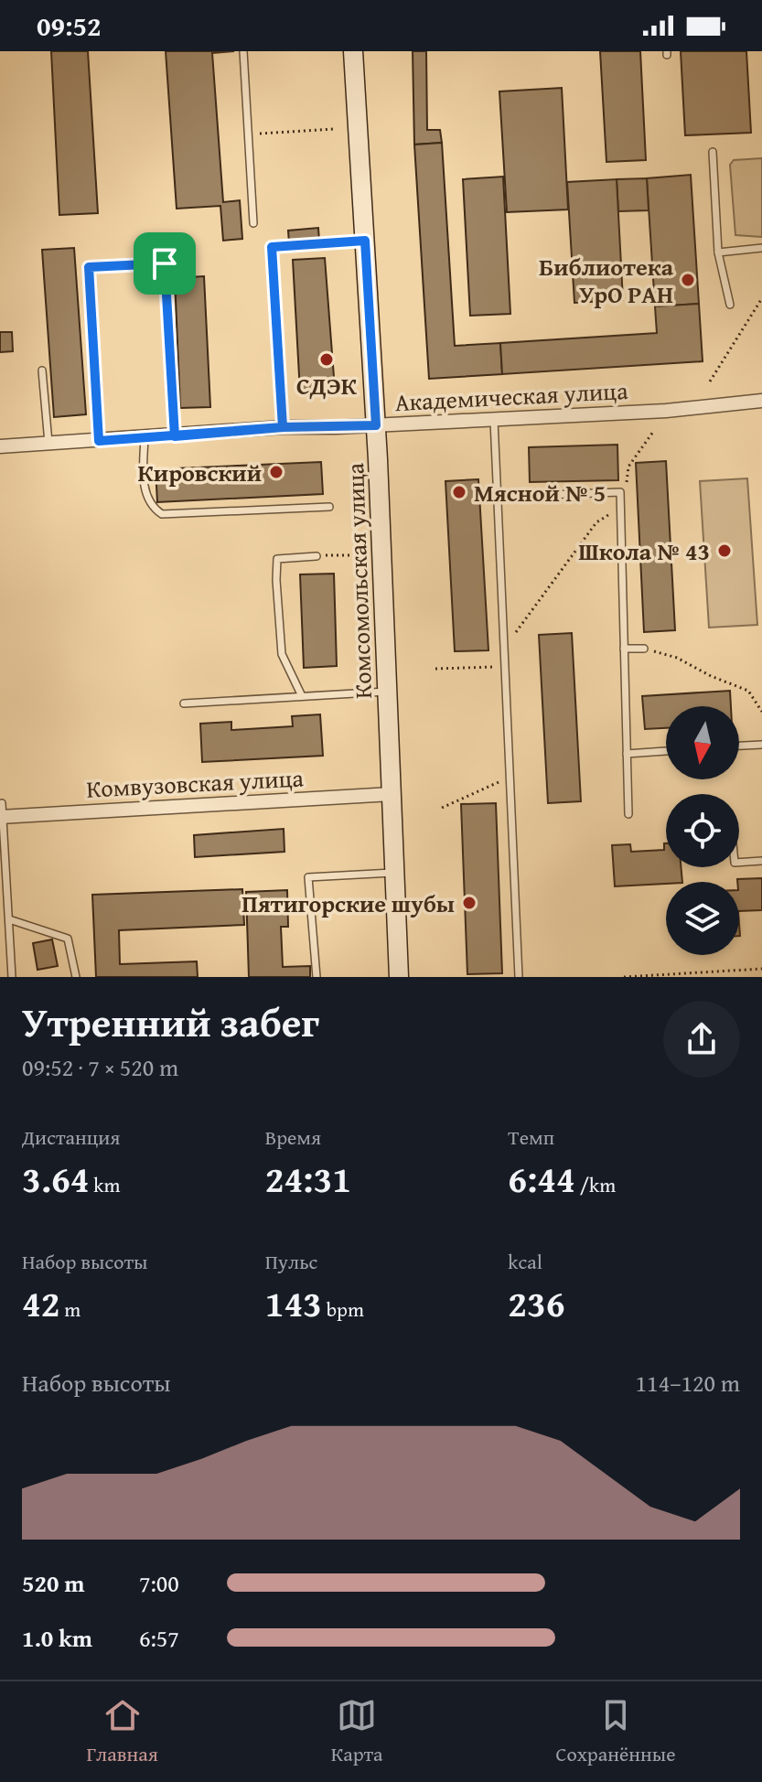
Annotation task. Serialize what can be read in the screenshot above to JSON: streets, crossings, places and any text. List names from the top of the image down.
{
  "streets": {
    "main road": ["Комсомольская улица"],
    "street": ["Академическая улица", "Комвузовская улица"]
  },
  "crossings": [
    ["Академическая улица", "Комсомольская улица"],
    ["Комсомольская улица", "Комвузовская улица"]
  ],
  "places": [
    "Библиотека УрО РАН",
    "СДЭК",
    "Кировский",
    "Мясной № 5",
    "Школа № 43",
    "Пятигорские шубы"
  ],
  "north": "bottom",
  "page": {
    "status": "09:52",
    "heading": ["Утренний забег", "09:52 · 7 × 520 m"],
    "stats": [
      ["Дистанция", "3.64 km"],
      ["Время", "24:31"],
      ["Темп", "6:44 /km"],
      ["Набор высоты", "42 m"],
      ["Пульс", "143 bpm"],
      ["kcal", "236"]
    ],
    "chart": ["Набор высоты", "114–120 m"],
    "list": [
      {
        "name": "520 m",
        "note": "7:00"
      },
      {
        "name": "1.0 km",
        "note": "6:57"
      }
    ],
    "tabs": ["Главная", "Карта", "Сохранённые"]
  }
}
